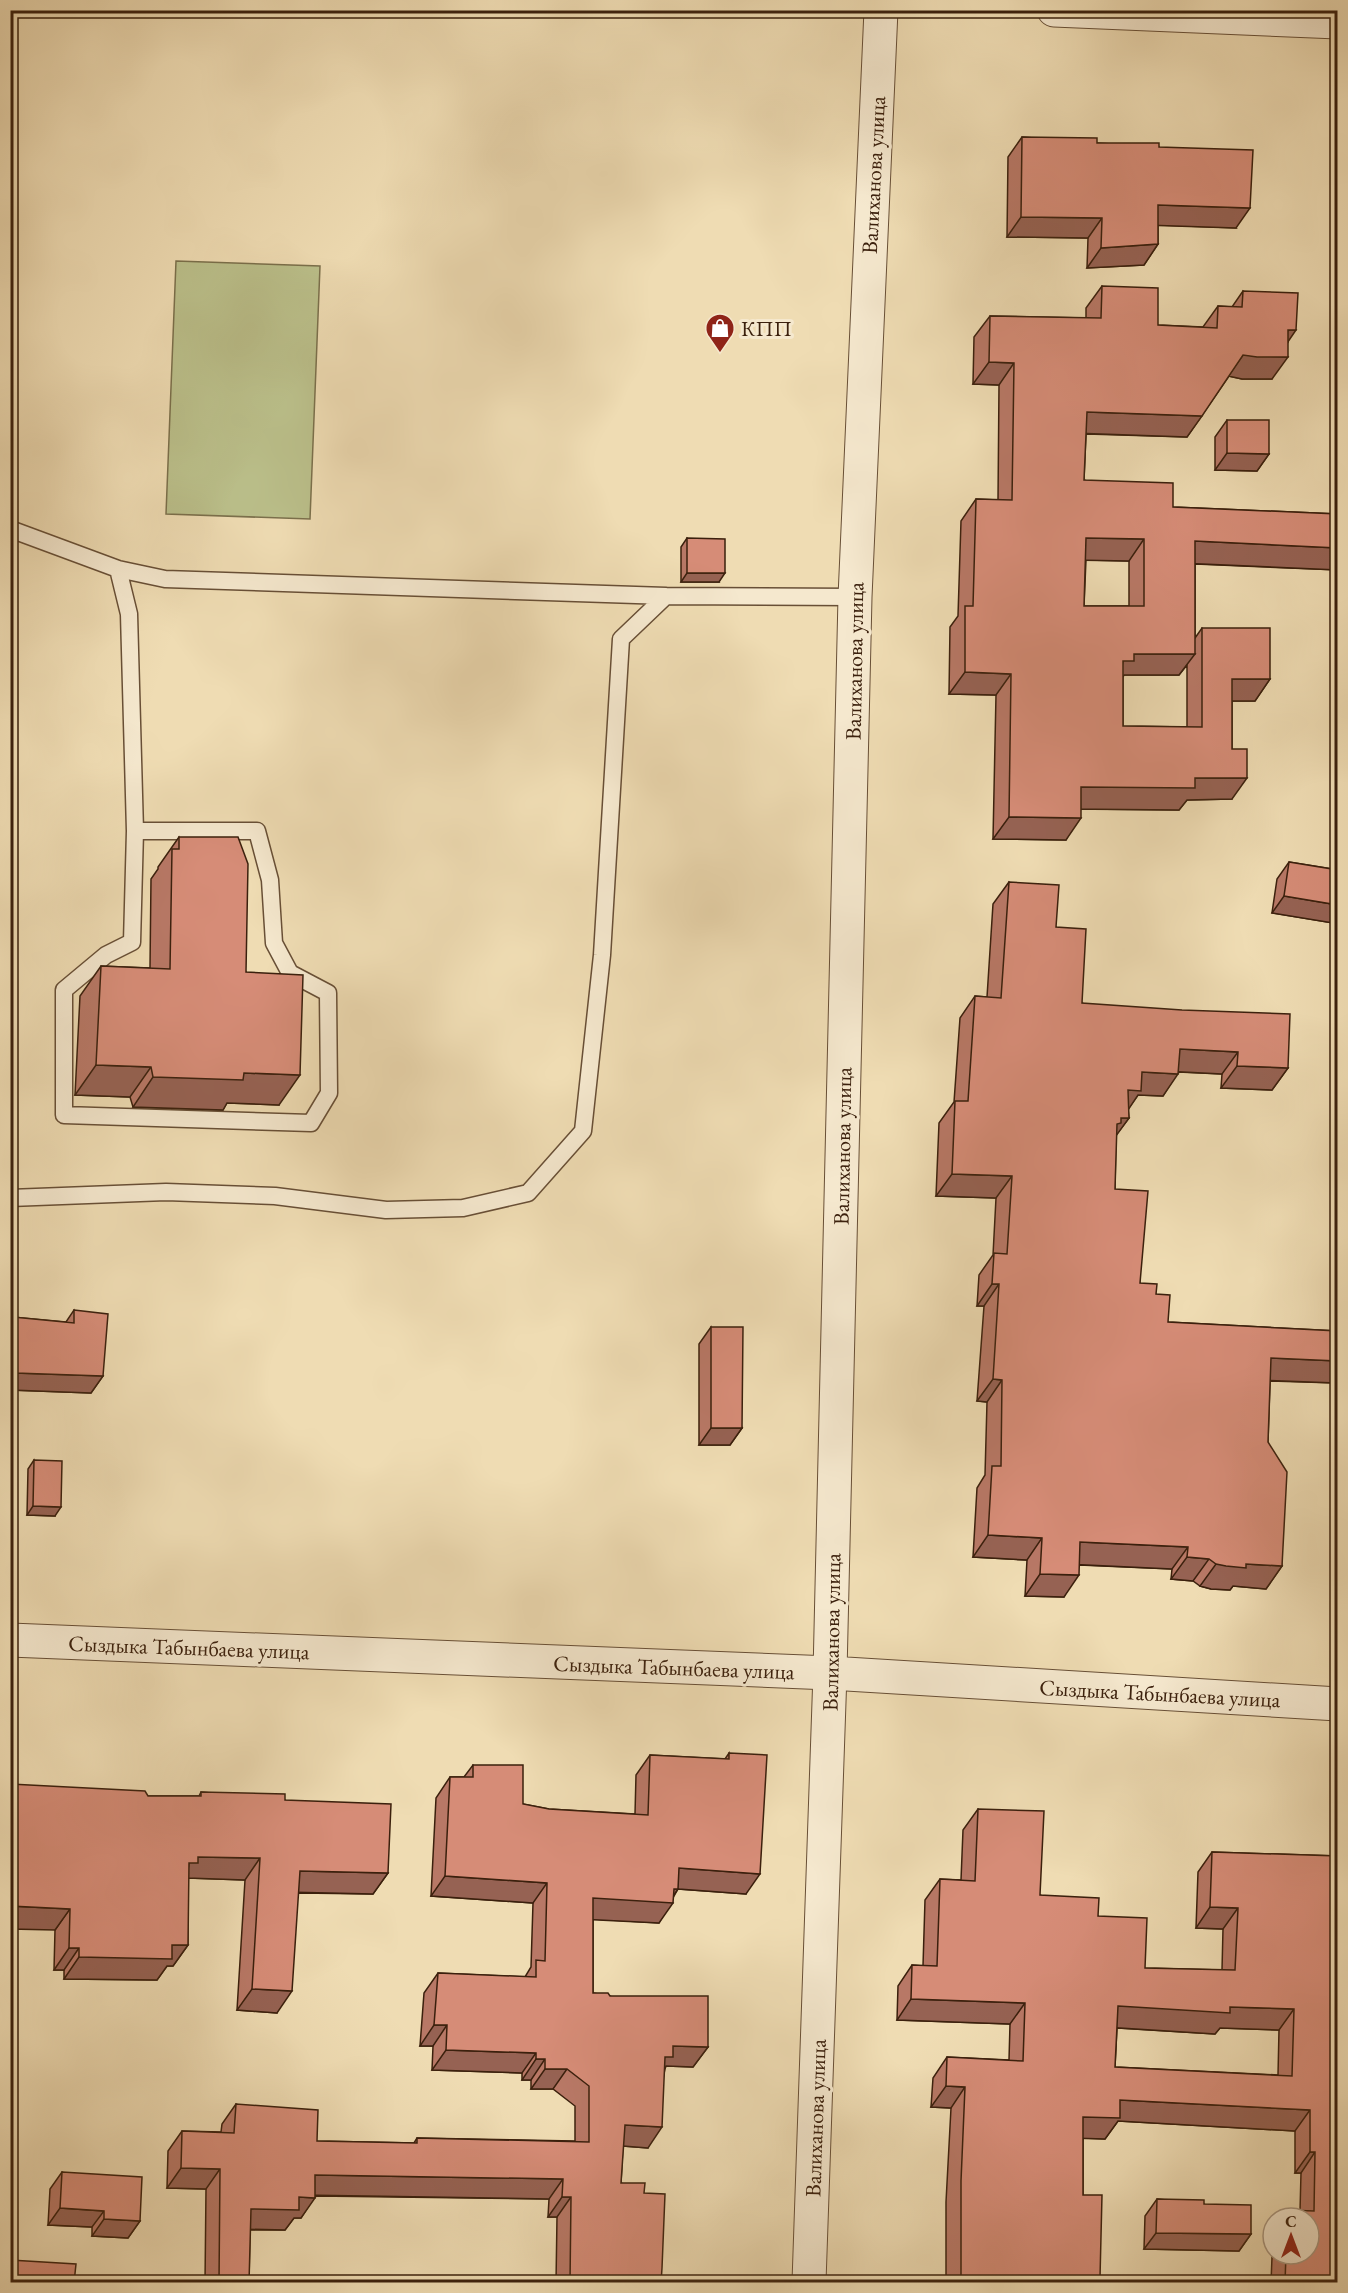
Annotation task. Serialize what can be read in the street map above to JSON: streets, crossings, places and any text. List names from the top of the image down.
{
  "streets": {
    "street": ["Валиханова улица", "Сыздыка Табынбаева улица"]
  },
  "crossings": [
    ["Валиханова улица", "Сыздыка Табынбаева улица"]
  ],
  "places": {
    "shop": ["КПП"]
  },
  "north": "top"
}
